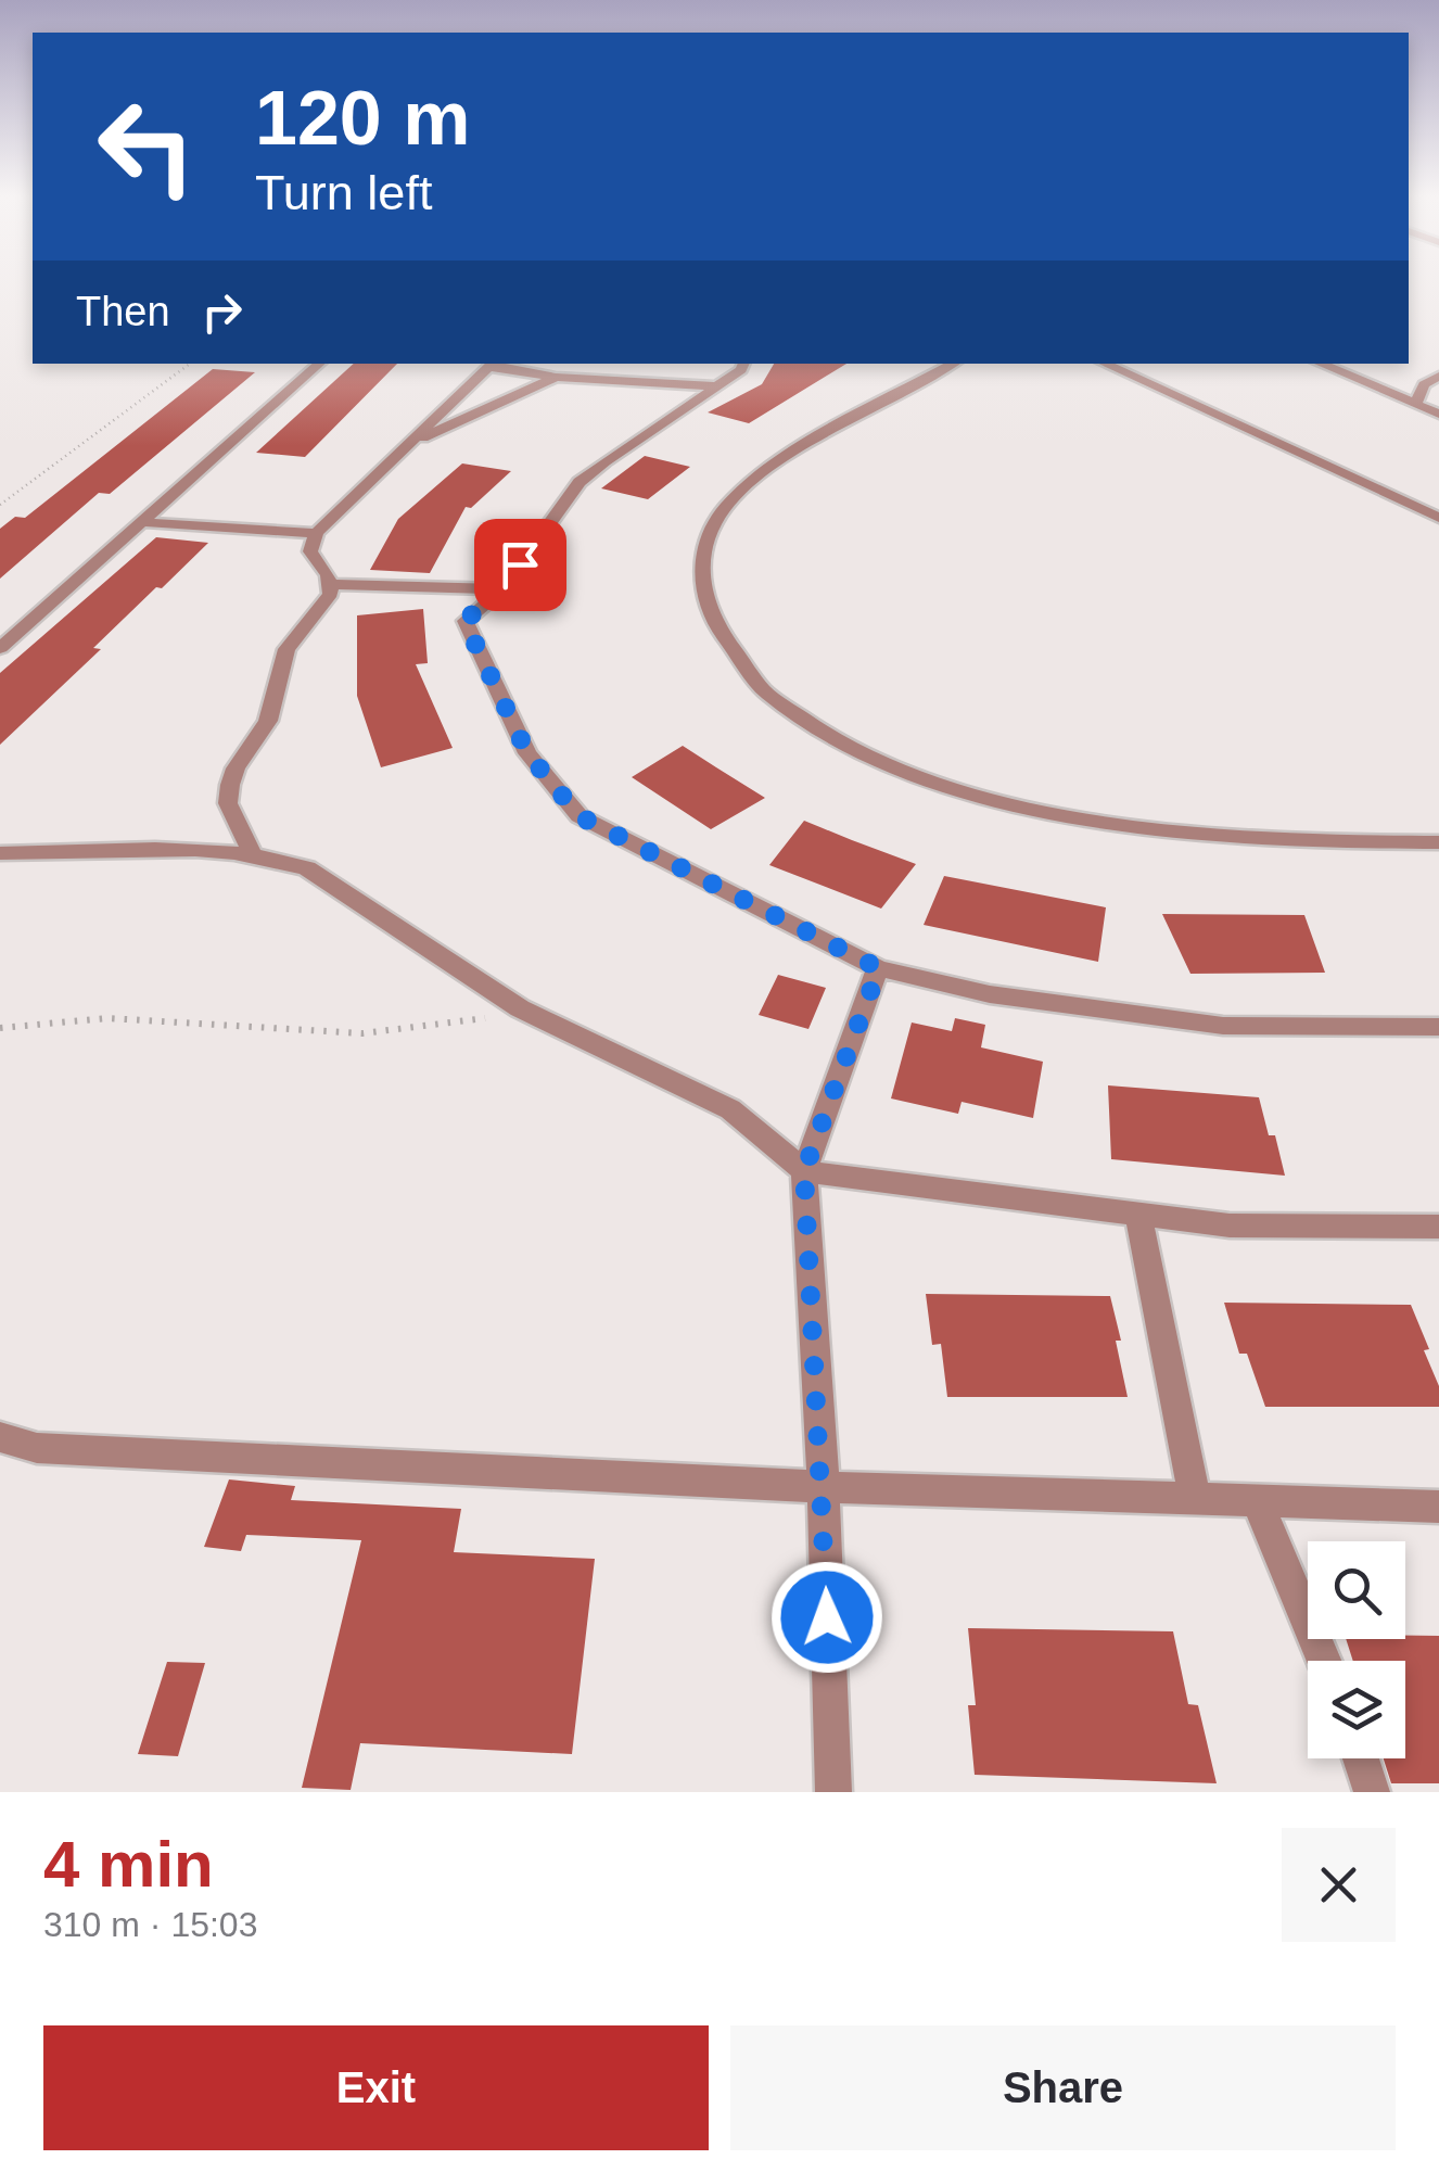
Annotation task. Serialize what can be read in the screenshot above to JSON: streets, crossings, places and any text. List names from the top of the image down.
{
  "page": {
    "turn": ["120 m", "Turn left"],
    "then": "Then",
    "heading": ["4 min", "310 m · 15:03"],
    "buttons": ["Exit", "Share"]
  }
}
